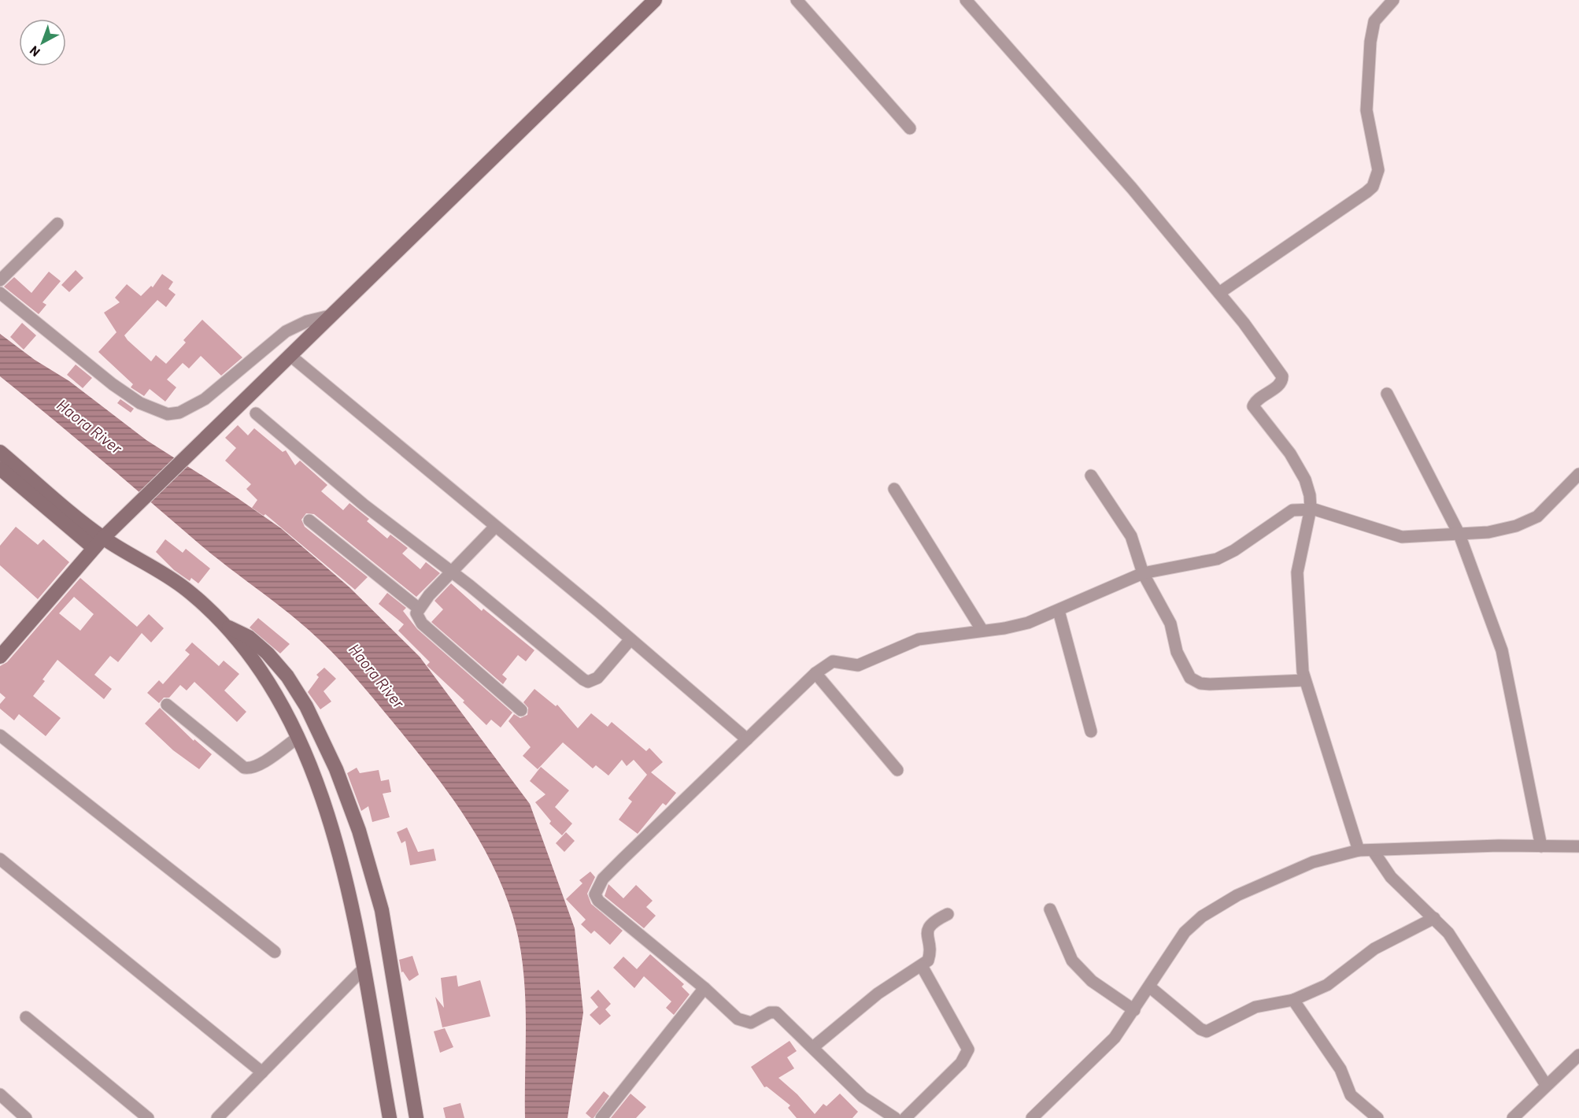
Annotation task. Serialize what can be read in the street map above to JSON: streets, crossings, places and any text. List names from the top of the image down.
{
  "water": ["Haora River"],
  "north": "bottom left"
}
